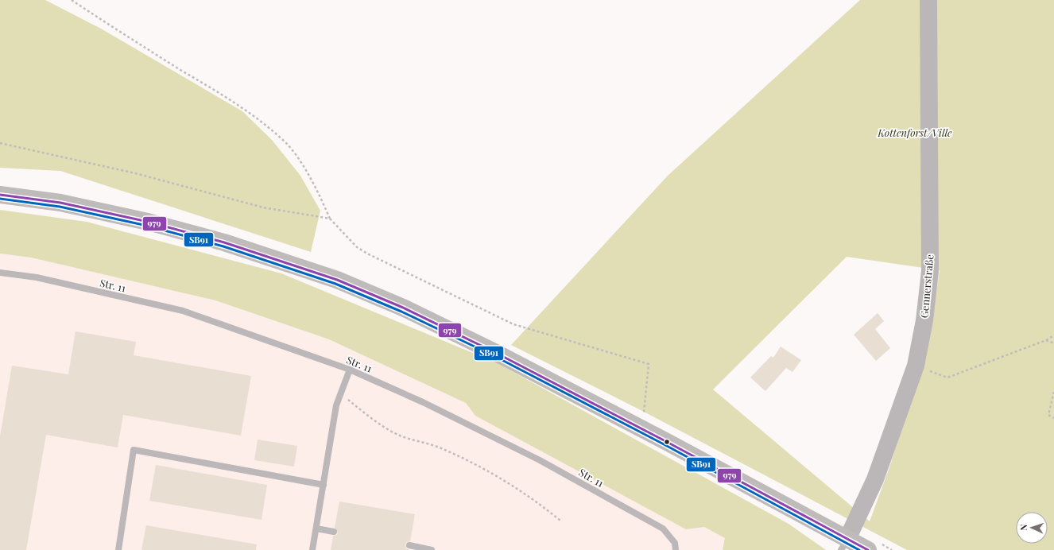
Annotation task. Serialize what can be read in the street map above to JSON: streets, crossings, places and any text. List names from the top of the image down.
{
  "streets": {
    "street": ["Gennerstraße"],
    "lane": ["Str. 11"]
  },
  "parks": ["Kottenforst/Ville"],
  "lines": ["transit line 979", "transit line SB91"],
  "north": "left"
}
